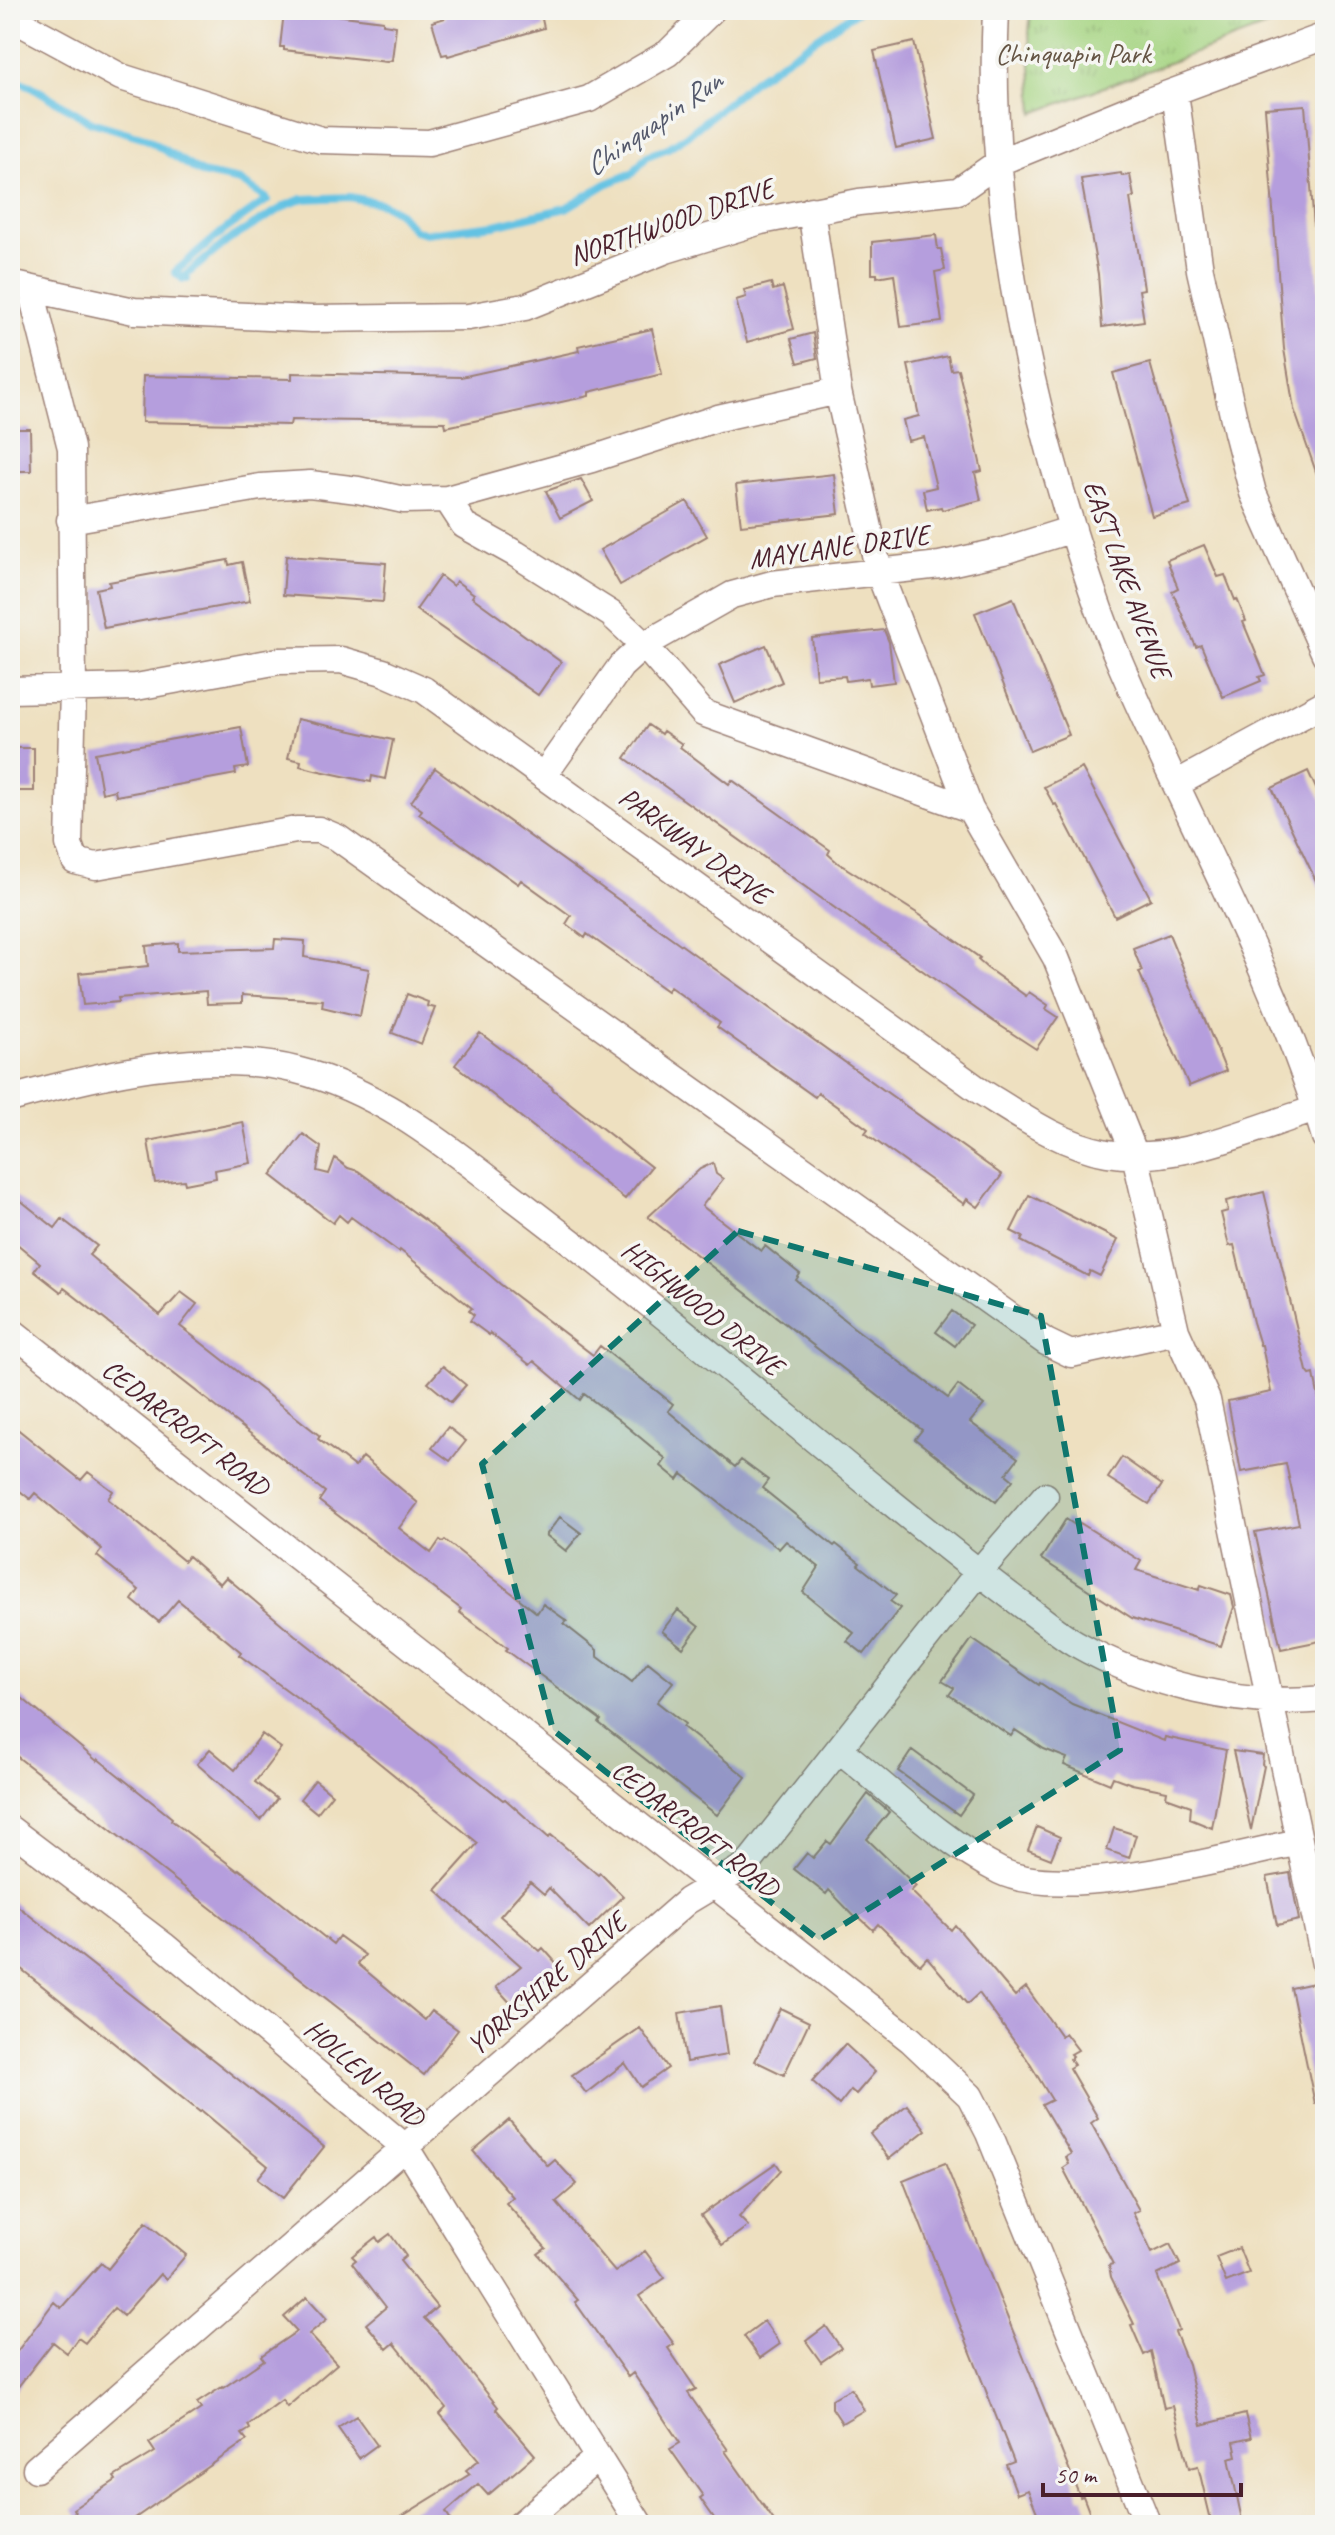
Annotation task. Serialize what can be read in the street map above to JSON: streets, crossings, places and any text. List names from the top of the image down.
{
  "streets": {
    "street": [
      "NORTHWOOD DRIVE",
      "MAYLANE DRIVE",
      "EAST LAKE AVENUE",
      "PARKWAY DRIVE",
      "HIGHWOOD DRIVE",
      "CEDARCROFT ROAD",
      "YORKSHIRE DRIVE",
      "HOLLEN ROAD"
    ]
  },
  "crossings": [
    ["NORTHWOOD DRIVE", "EAST LAKE AVENUE"],
    ["MAYLANE DRIVE", "EAST LAKE AVENUE"],
    ["MAYLANE DRIVE", "PARKWAY DRIVE"],
    ["EAST LAKE AVENUE", "PARKWAY DRIVE"],
    ["HIGHWOOD DRIVE", "YORKSHIRE DRIVE"],
    ["CEDARCROFT ROAD", "YORKSHIRE DRIVE"],
    ["YORKSHIRE DRIVE", "HOLLEN ROAD"]
  ],
  "water": ["Chinquapin Run"],
  "parks": ["Chinquapin Park"],
  "scale_bar": "50 m"
}
